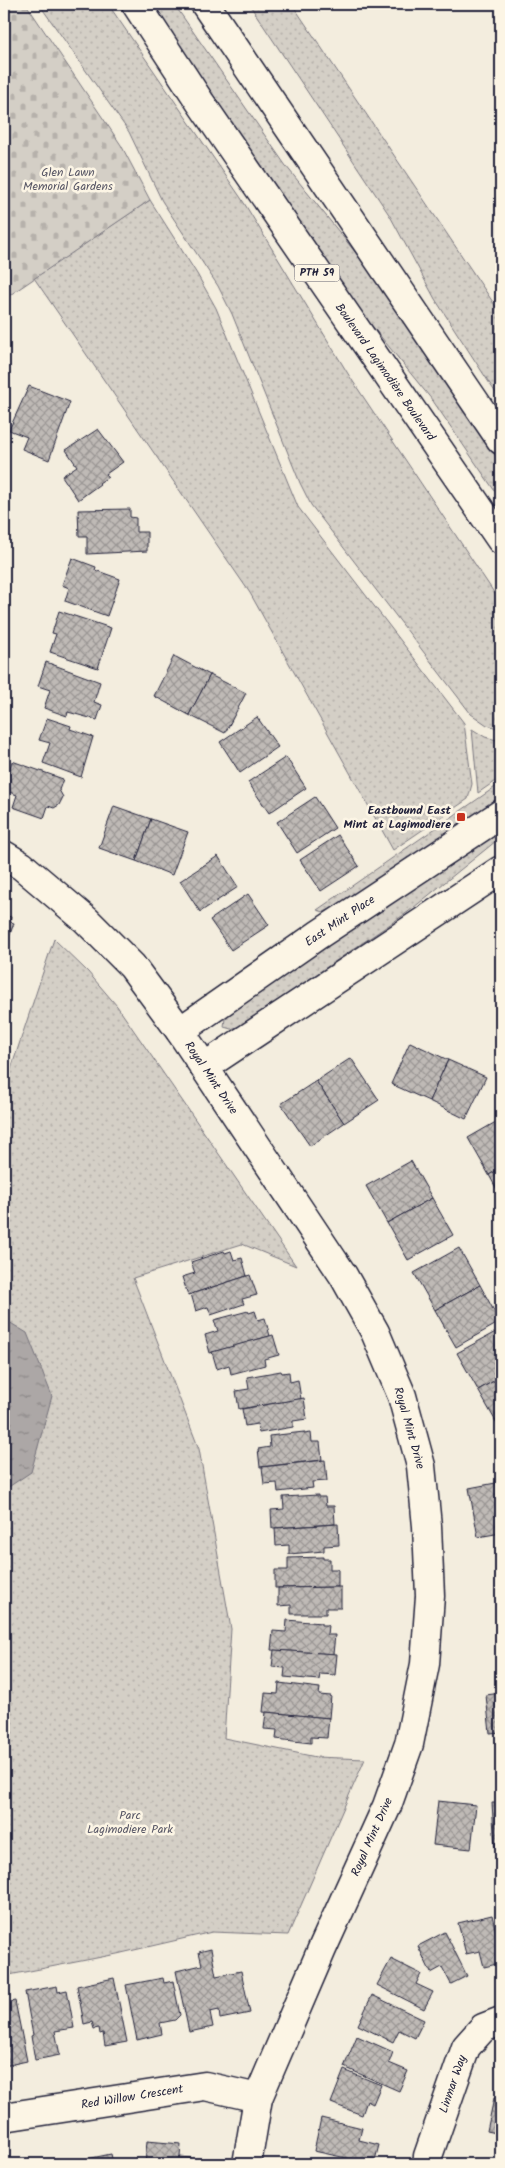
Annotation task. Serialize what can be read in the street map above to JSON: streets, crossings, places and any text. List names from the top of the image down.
{
  "streets": {
    "street": [
      "PTH 59",
      "Boulevard Lagimodière Boulevard",
      "East Mint Place",
      "Royal Mint Drive",
      "Linmar Way",
      "Red Willow Crescent"
    ]
  },
  "crossings": [
    ["East Mint Place", "Royal Mint Drive"],
    ["Royal Mint Drive", "Red Willow Crescent"]
  ],
  "parks": ["Glen Lawn Memorial Gardens", "Parc Lagimodiere Park"],
  "places": {
    "transit": ["Eastbound East Mint at Lagimodiere"]
  }
}
